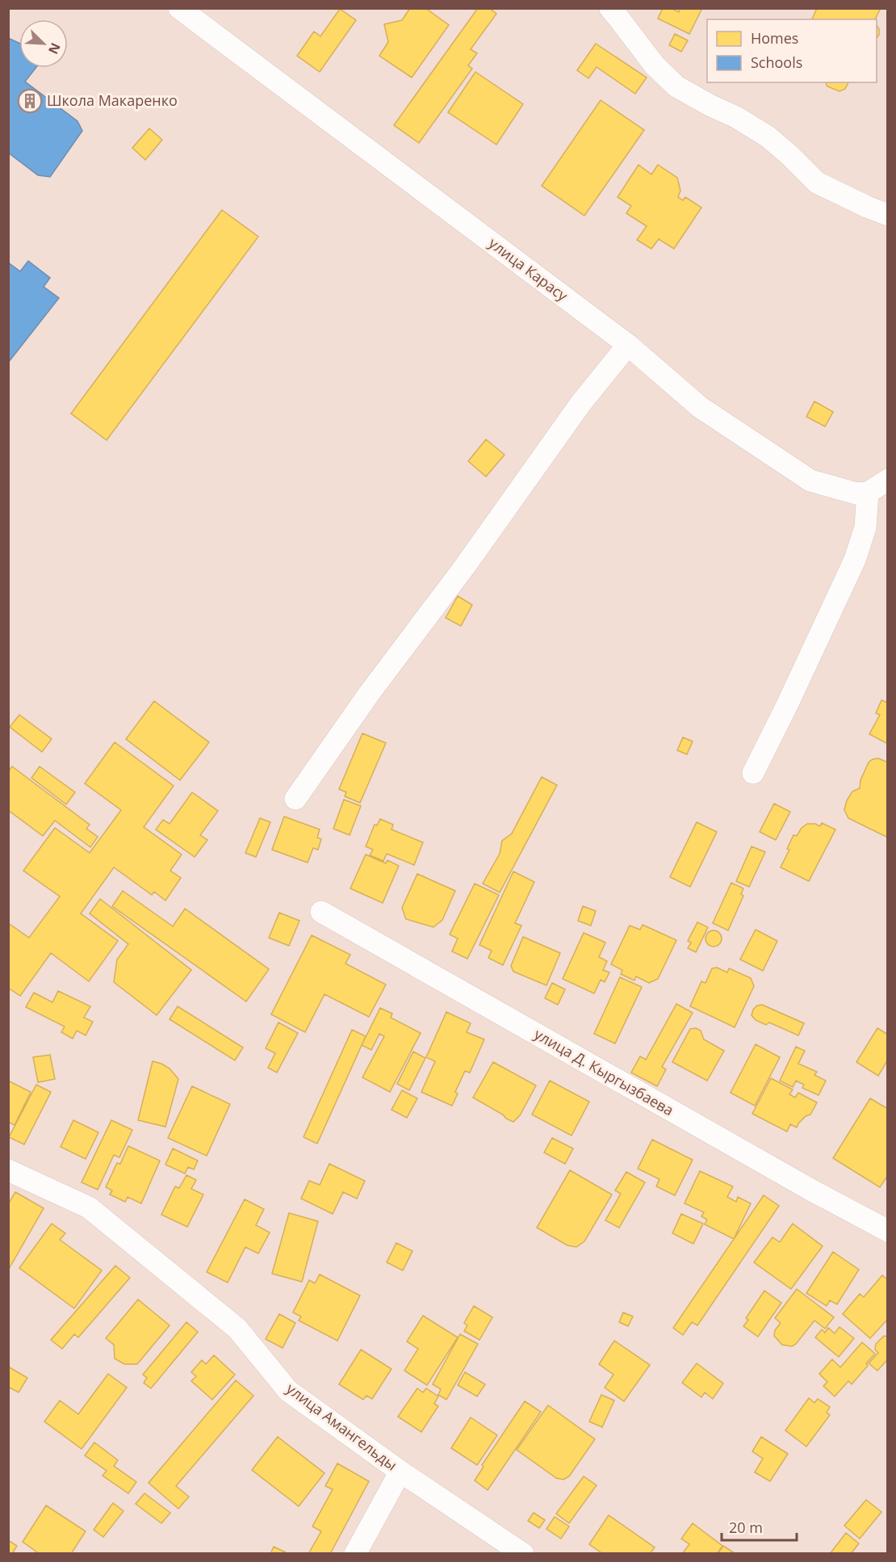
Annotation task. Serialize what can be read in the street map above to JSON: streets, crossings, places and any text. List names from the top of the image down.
{
  "streets": {
    "street": ["улица Карасу", "улица Д. Кыргызбаева", "улица Амангельды"]
  },
  "places": {
    "building": ["Школа Макаренко"]
  },
  "legend": ["Homes", "Schools"],
  "scale_bar": "20 m",
  "north": "bottom right"
}
